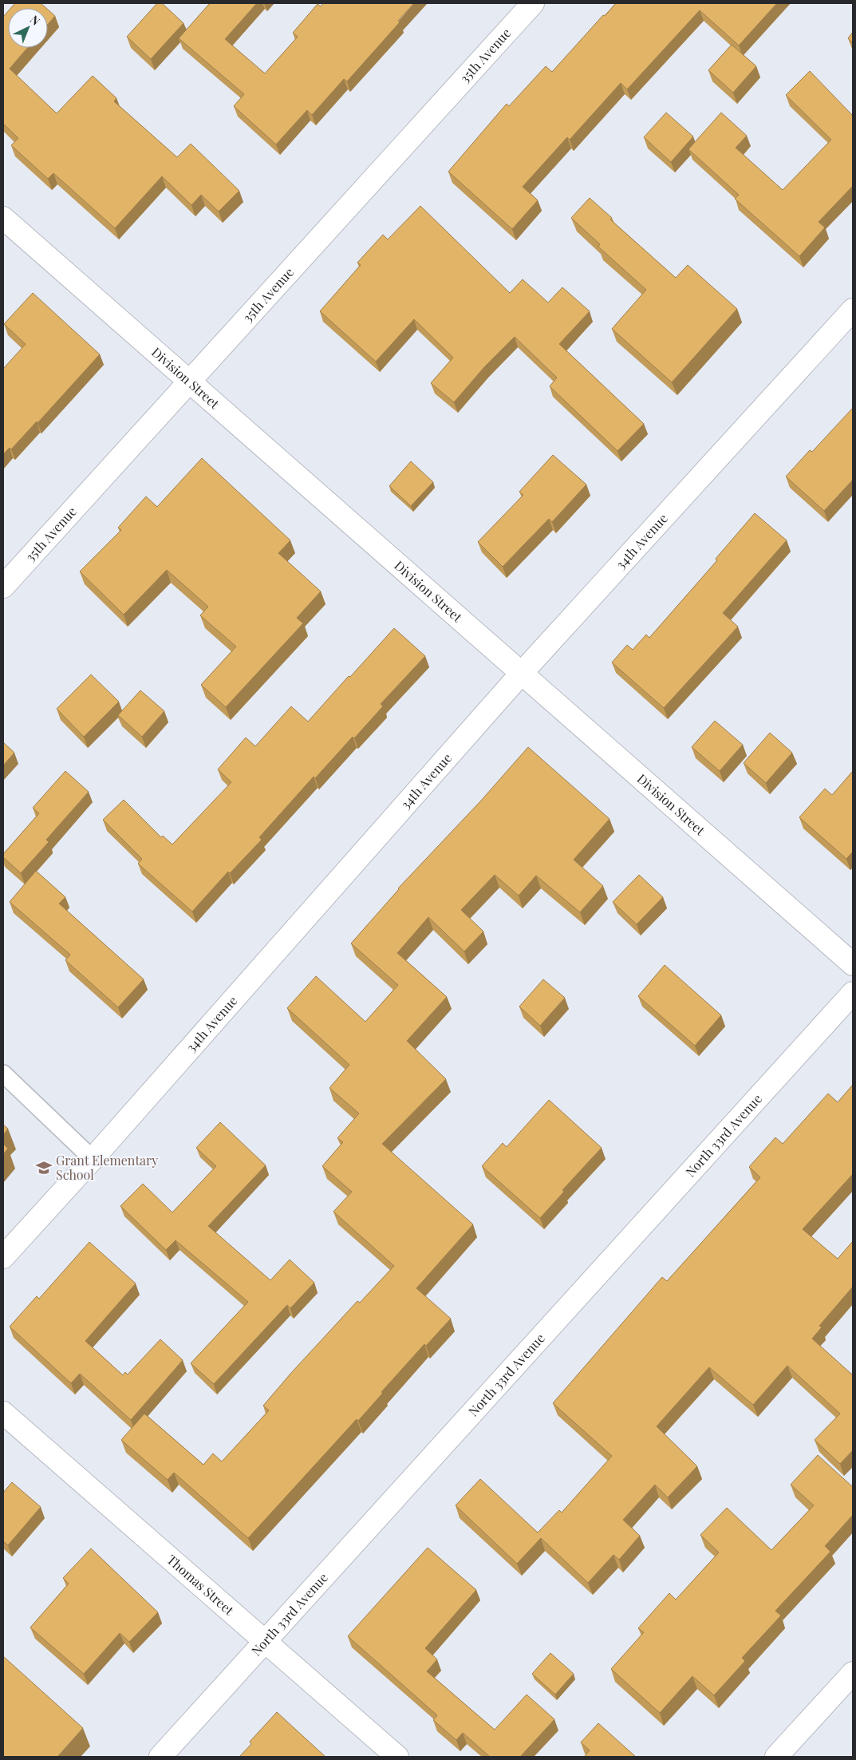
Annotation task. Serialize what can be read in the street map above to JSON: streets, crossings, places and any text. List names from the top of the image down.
{
  "streets": {
    "street": [
      "35th Avenue",
      "Division Street",
      "34th Avenue",
      "North 33rd Avenue",
      "Thomas Street"
    ]
  },
  "crossings": [
    ["35th Avenue", "Division Street"],
    ["Division Street", "34th Avenue"],
    ["North 33rd Avenue", "Thomas Street"]
  ],
  "places": {
    "school or university": ["Grant Elementary School"]
  },
  "north": "top right"
}
